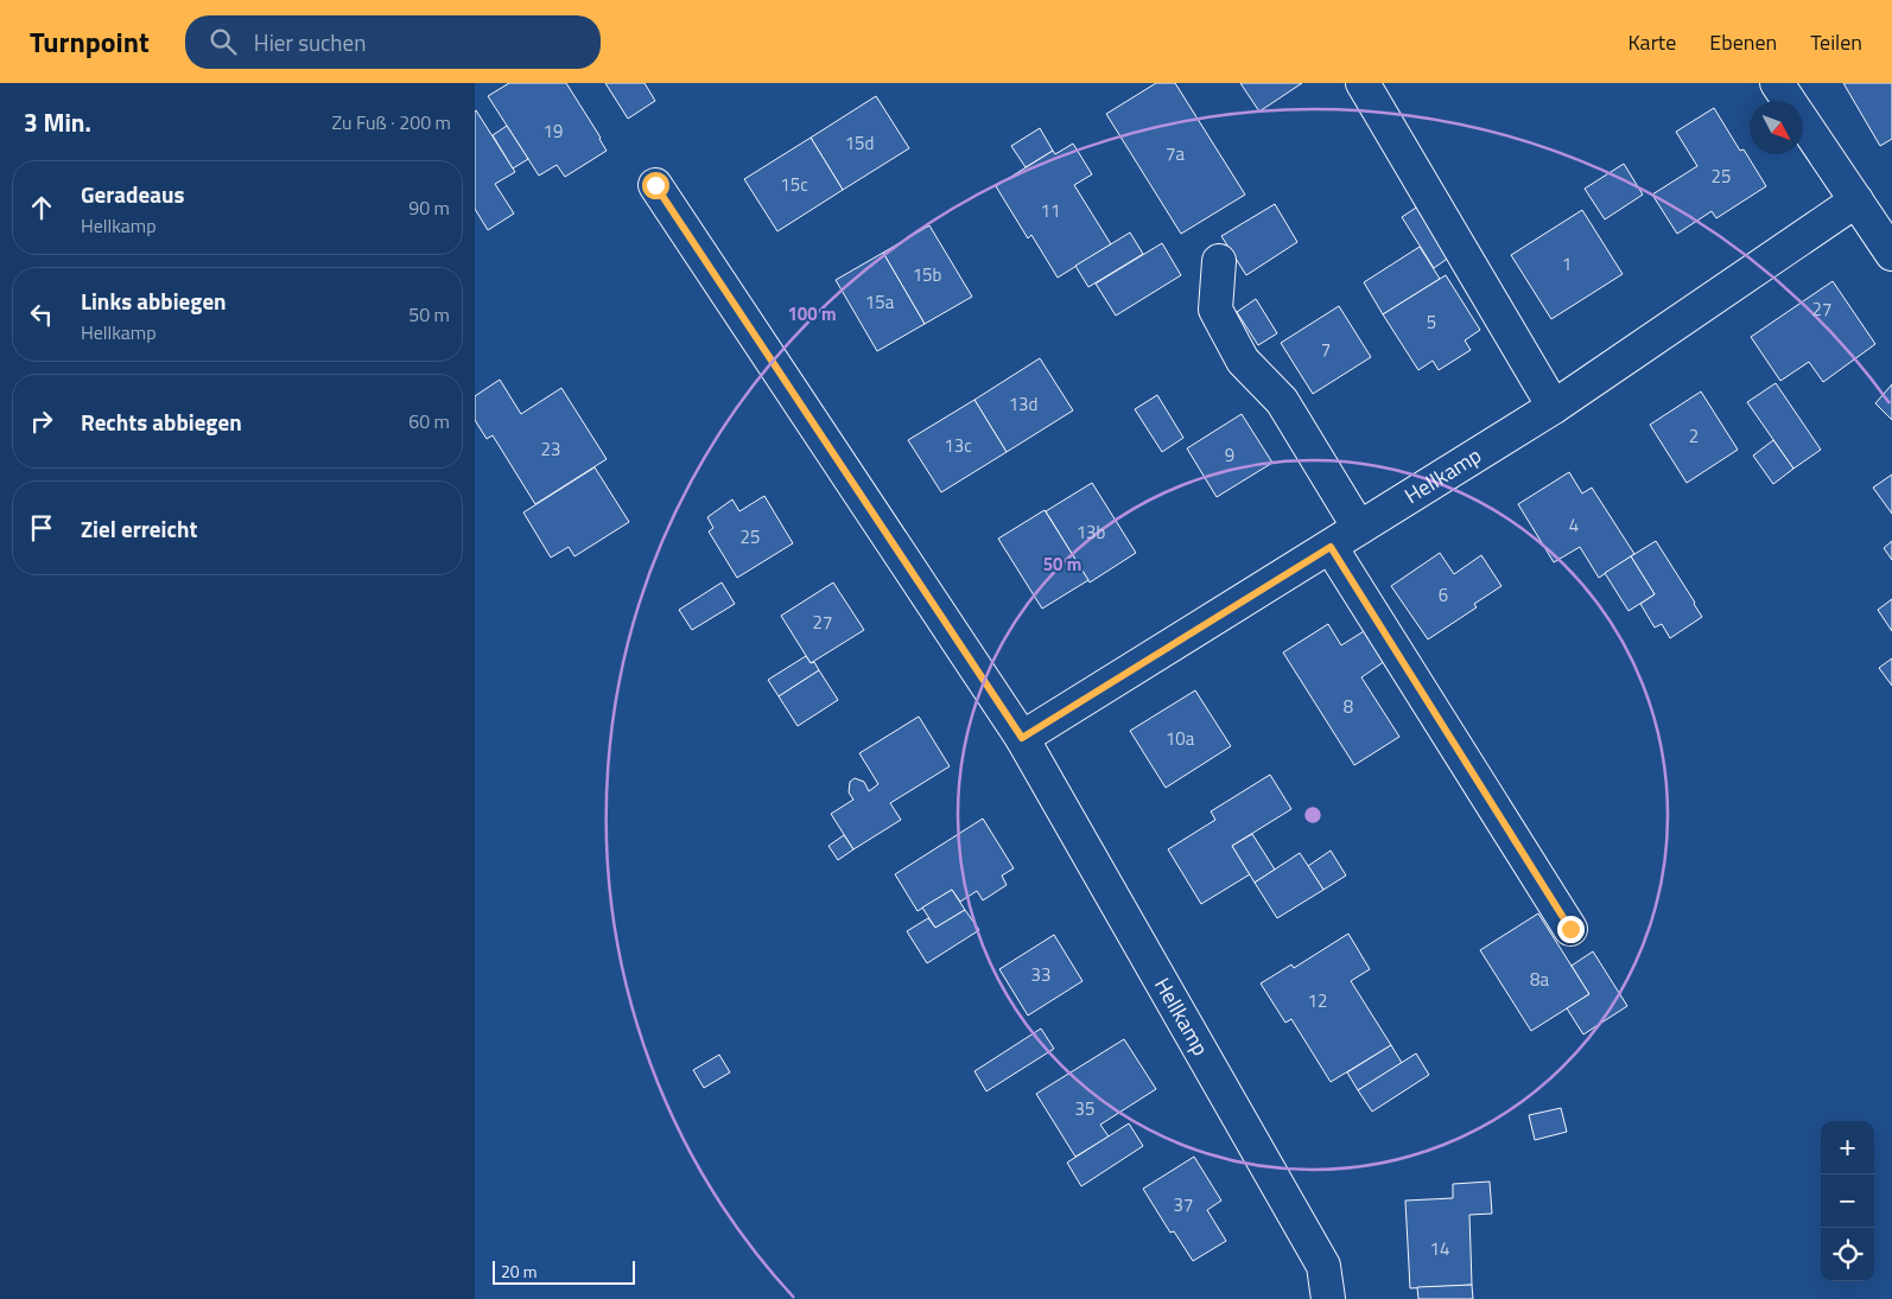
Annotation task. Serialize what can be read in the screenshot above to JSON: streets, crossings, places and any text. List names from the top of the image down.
{
  "streets": {
    "street": ["Hellkamp"]
  },
  "house_numbers": [
    "19",
    "15d",
    "7a",
    "25",
    "15c",
    "11",
    "1",
    "15b",
    "15a",
    "27",
    "5",
    "7",
    "13d",
    "2",
    "13c",
    "23",
    "9",
    "4",
    "13b",
    "25",
    "6",
    "27",
    "8",
    "10a",
    "33",
    "8a",
    "12",
    "35",
    "37",
    "14"
  ],
  "scale_bar": "20 m",
  "north": "bottom right",
  "page": {
    "header": "Turnpoint",
    "search": "Hier suchen",
    "nav": ["Karte", "Ebenen", "Teilen"],
    "heading": ["3 Min.", "Zu Fuß · 200 m"],
    "list": [
      ["Geradeaus", "Hellkamp", "90 m"],
      ["Links abbiegen", "Hellkamp", "50 m"],
      ["Rechts abbiegen", "60 m"],
      "Ziel erreicht"
    ],
    "map_buttons": ["+", "−"],
    "scale": "20 m"
  },
  "rings": ["100 m", "50 m"]
}
